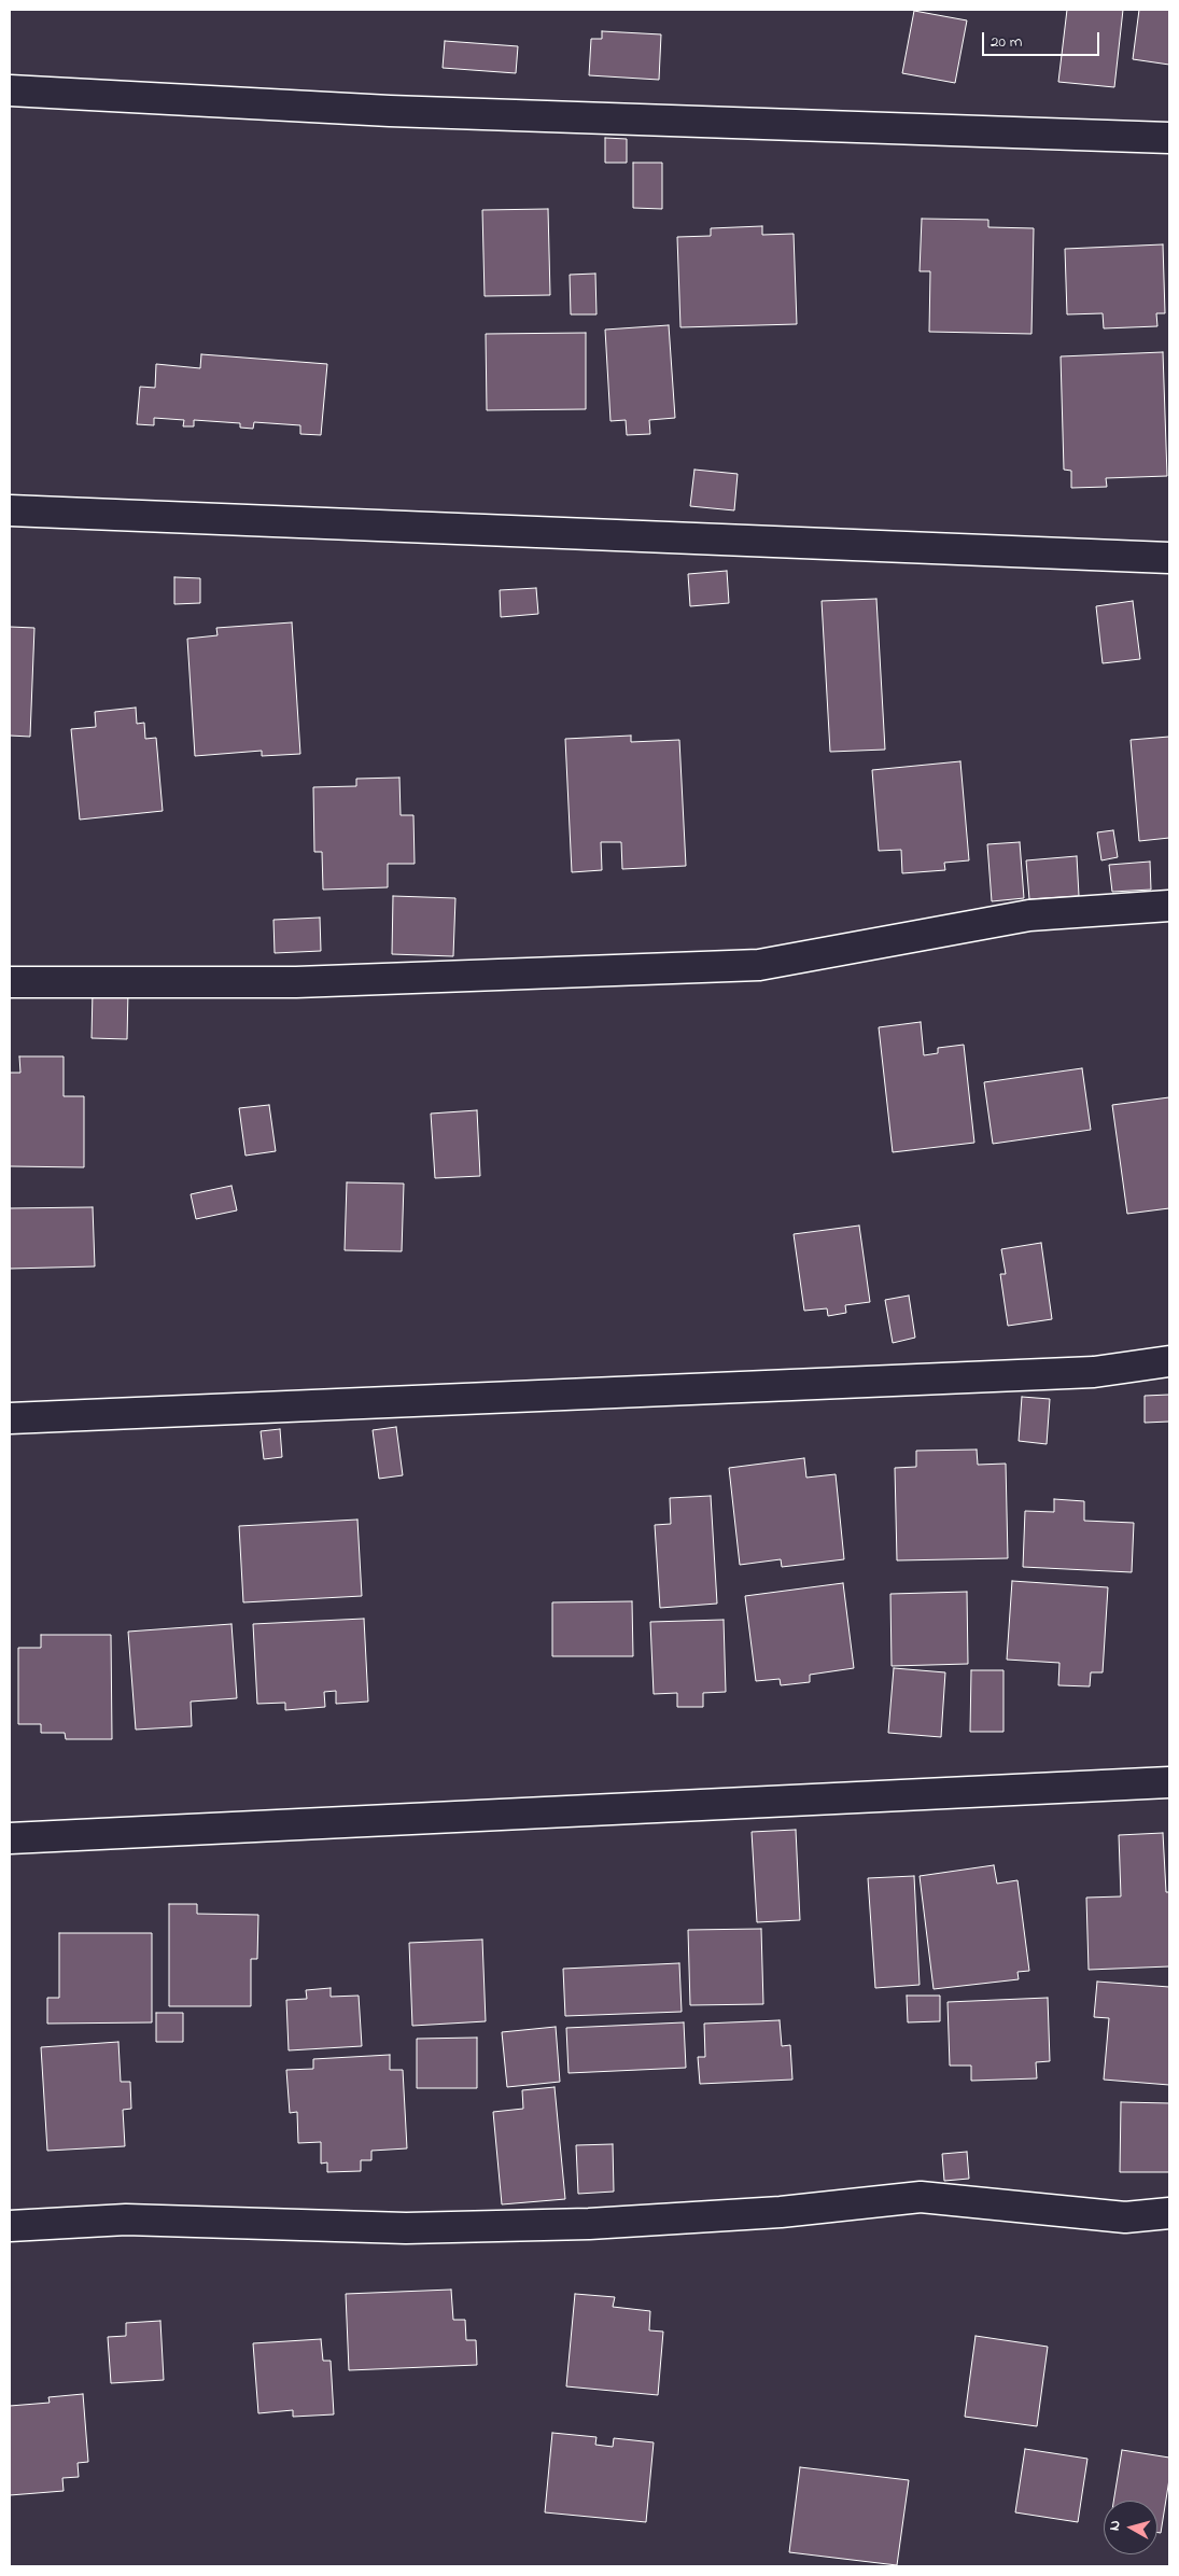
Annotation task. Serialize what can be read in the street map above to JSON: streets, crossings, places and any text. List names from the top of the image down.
{
  "scale_bar": "20 m",
  "north": "left"
}
